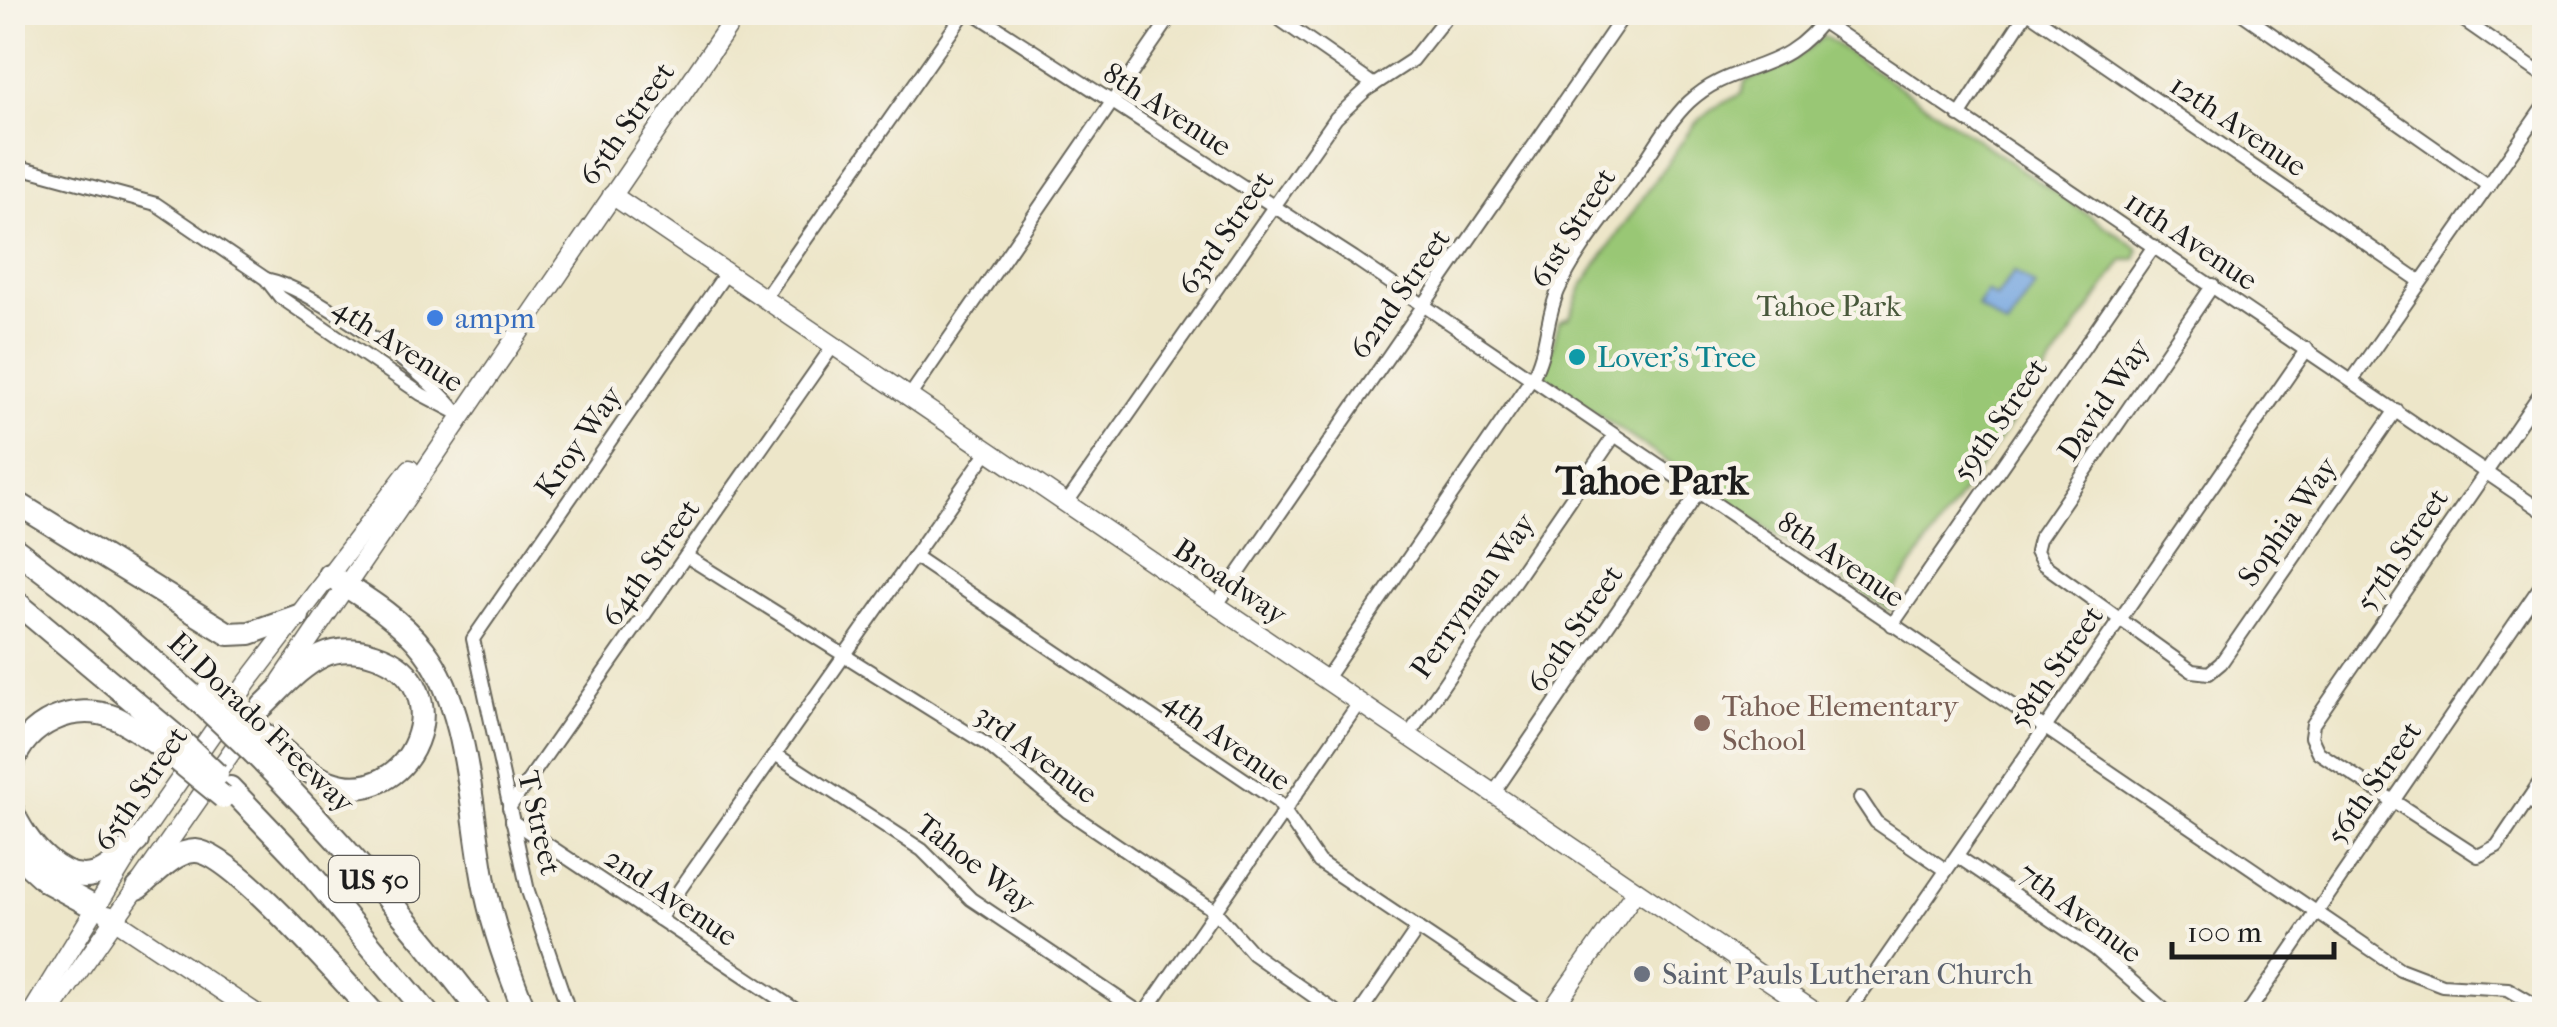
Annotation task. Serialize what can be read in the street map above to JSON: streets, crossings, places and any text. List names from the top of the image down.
{
  "streets": {
    "highway": ["El Dorado Freeway", "US 50"],
    "main road": ["65th Street", "Broadway"],
    "street": [
      "8th Avenue",
      "12th Avenue",
      "61st Street",
      "63rd Street",
      "11th Avenue",
      "62nd Street",
      "4th Avenue",
      "David Way",
      "59th Street",
      "Kroy Way",
      "Sophia Way",
      "57th Street",
      "64th Street",
      "Perryman Way",
      "60th Street",
      "58th Street",
      "3rd Avenue",
      "56th Street",
      "T Street",
      "Tahoe Way",
      "2nd Avenue",
      "7th Avenue"
    ]
  },
  "crossings": [
    ["8th Avenue", "61st Street"],
    ["8th Avenue", "63rd Street"],
    ["8th Avenue", "62nd Street"],
    ["8th Avenue", "59th Street"],
    ["8th Avenue", "Perryman Way"],
    ["8th Avenue", "60th Street"],
    ["8th Avenue", "58th Street"],
    ["8th Avenue", "56th Street"],
    ["65th Street", "4th Avenue"],
    ["65th Street", "Broadway"],
    ["61st Street", "11th Avenue"],
    ["61st Street", "Broadway"],
    ["63rd Street", "Broadway"],
    ["11th Avenue", "David Way"],
    ["11th Avenue", "59th Street"],
    ["11th Avenue", "Sophia Way"],
    ["11th Avenue", "57th Street"],
    ["11th Avenue", "58th Street"],
    ["62nd Street", "Broadway"],
    ["David Way", "Sophia Way"],
    ["David Way", "58th Street"],
    ["Kroy Way", "Broadway"],
    ["Kroy Way", "T Street"],
    ["Sophia Way", "58th Street"],
    ["57th Street", "56th Street"],
    ["64th Street", "Broadway"],
    ["64th Street", "3rd Avenue"],
    ["64th Street", "T Street"],
    ["64th Street", "2nd Avenue"],
    ["Broadway", "Perryman Way"],
    ["Broadway", "60th Street"],
    ["58th Street", "7th Avenue"],
    ["T Street", "2nd Avenue"]
  ],
  "districts": ["Tahoe Park"],
  "parks": ["Tahoe Park"],
  "places": [
    "ampm",
    "Lover's Tree",
    "Tahoe Elementary School",
    "Saint Pauls Lutheran Church"
  ],
  "scale_bar": "100 m"
}
